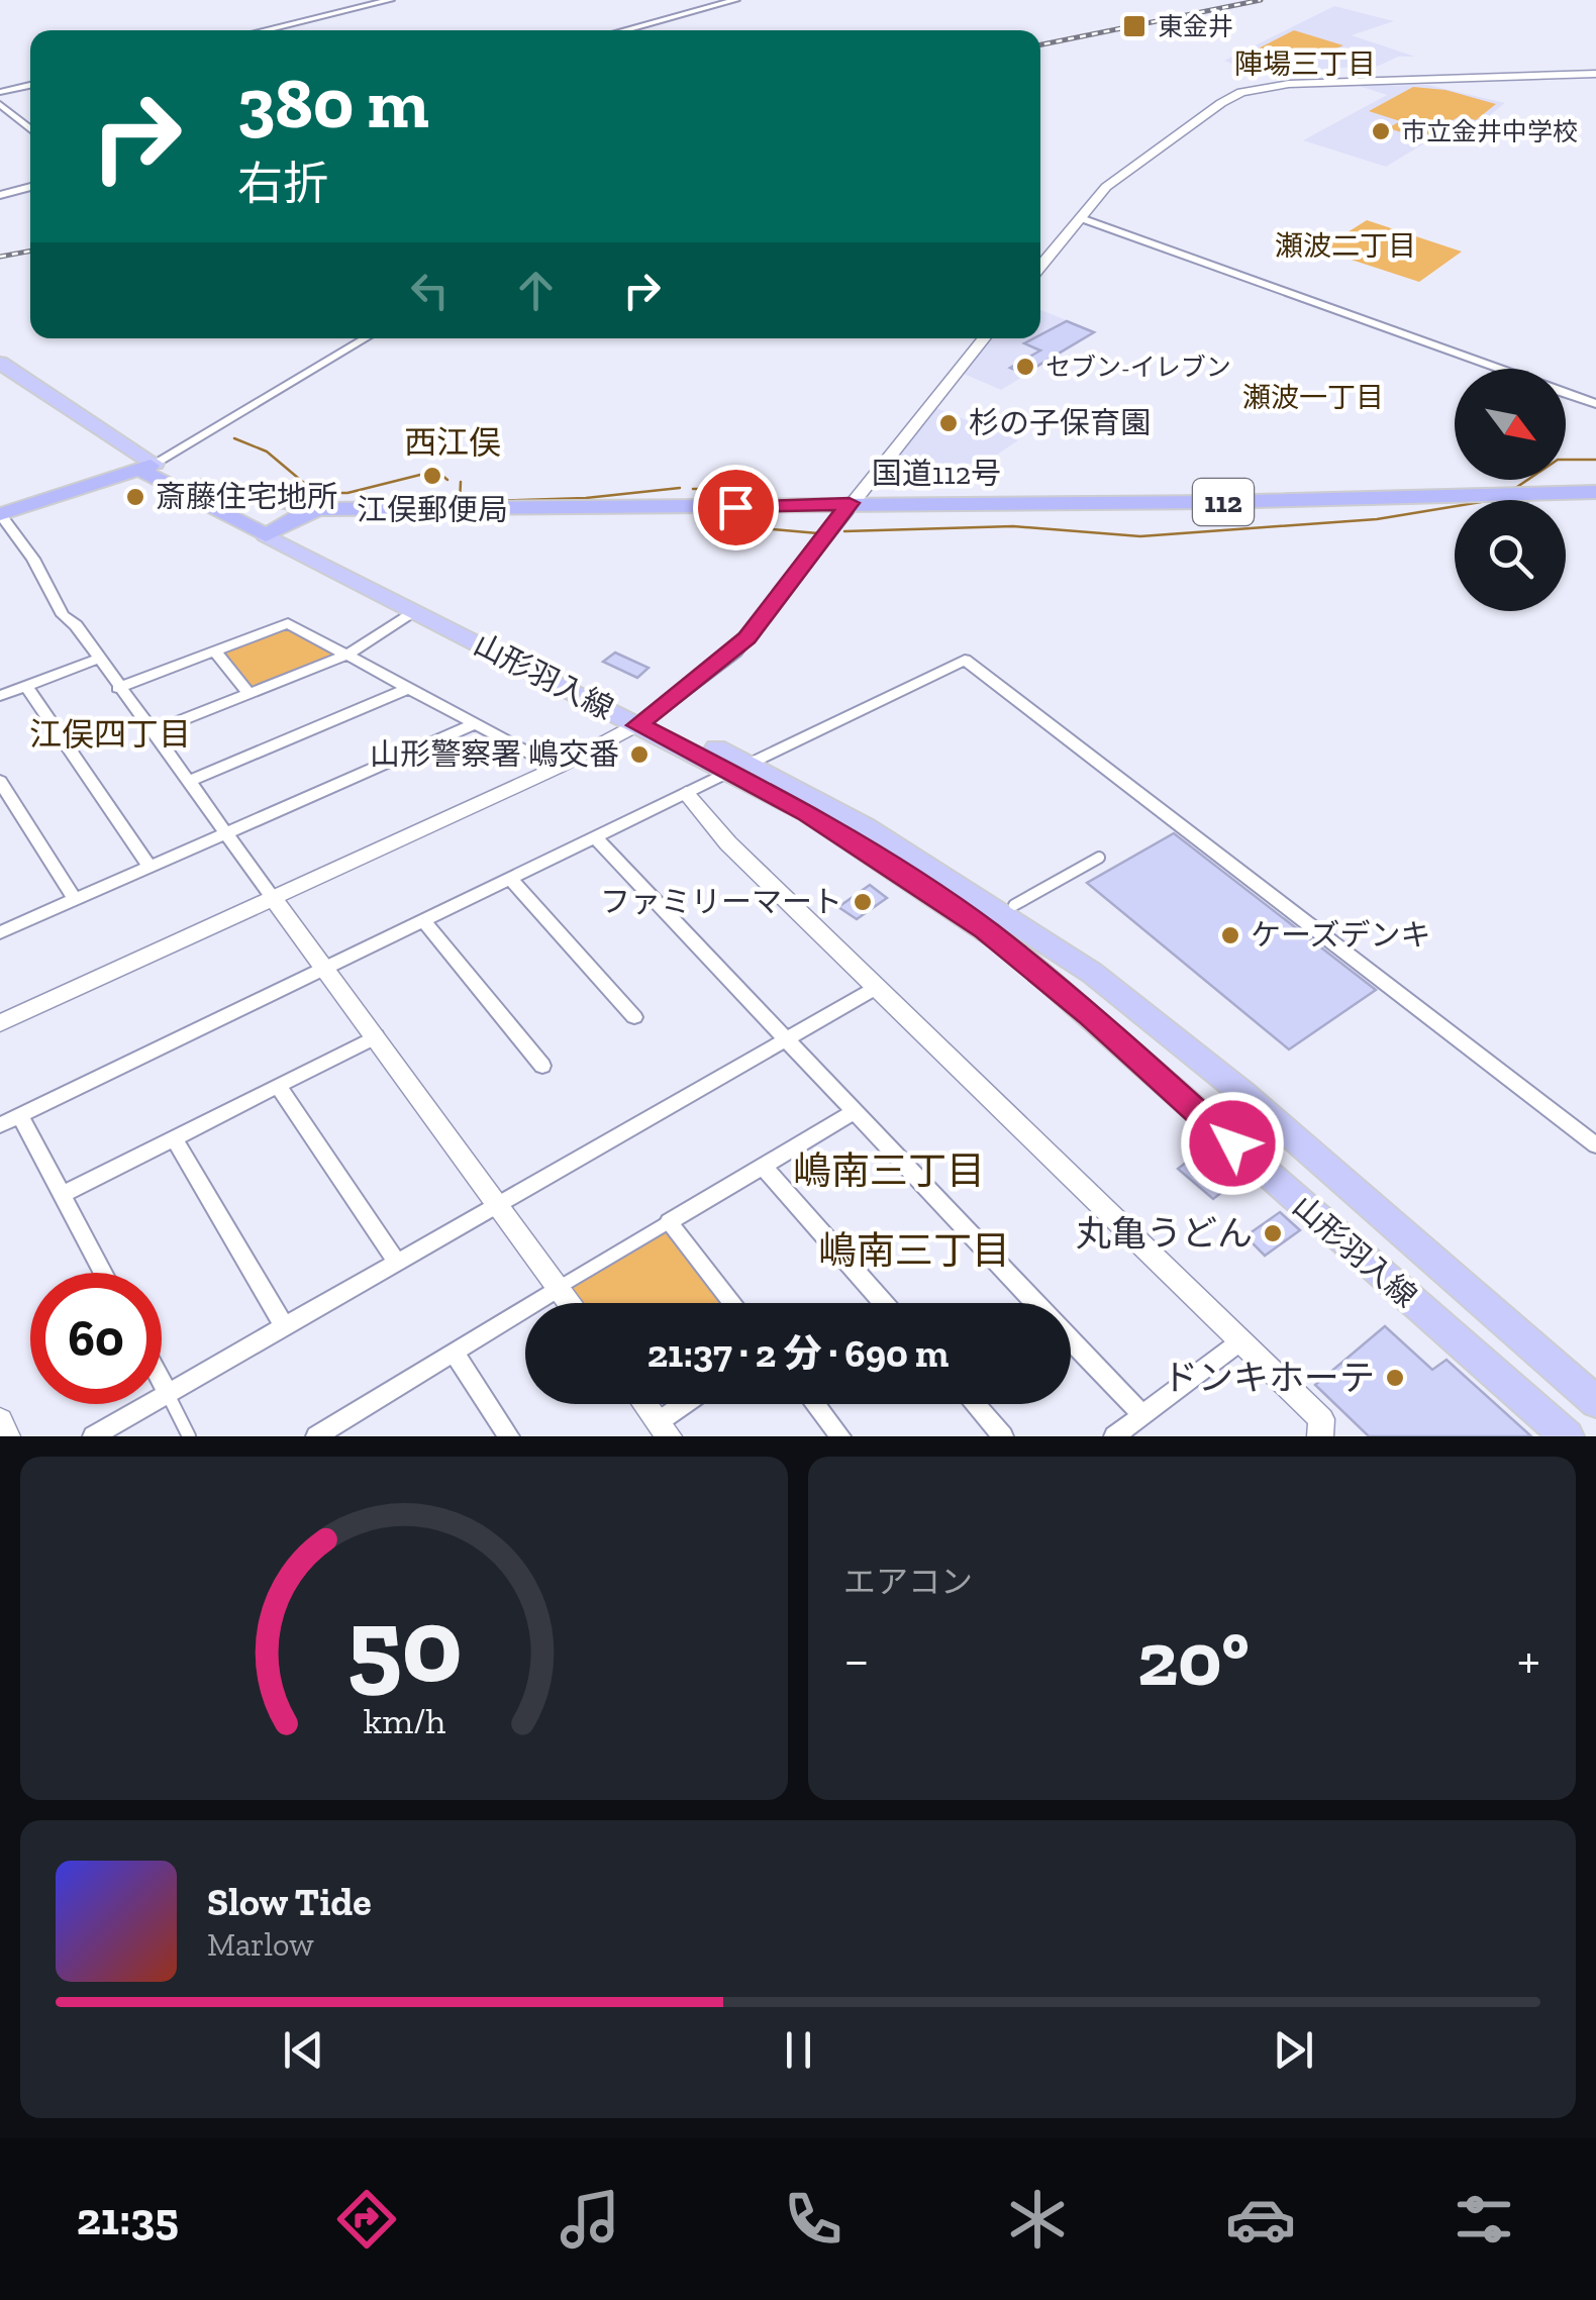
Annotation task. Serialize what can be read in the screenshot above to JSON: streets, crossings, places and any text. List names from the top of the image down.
{
  "streets": {
    "highway": ["国道112号", "112"],
    "main road": ["山形羽入線"]
  },
  "crossings": [
    ["国道112号", "山形羽入線"]
  ],
  "districts": [
    "陣場三丁目",
    "瀬波二丁目",
    "瀬波一丁目",
    "西江俣",
    "江俣四丁目",
    "嶋南三丁目",
    "嶋南三丁目"
  ],
  "places": {
    "transit": ["東金井"],
    "other": [
      "市立金井中学校",
      "セブン-イレブン",
      "杉の子保育園",
      "江俣郵便局",
      "斎藤住宅地所",
      "山形警察署 嶋交番",
      "ファミリーマート",
      "ケーズデンキ",
      "丸亀うどん",
      "ドンキホーテ"
    ]
  },
  "north": "bottom right",
  "page": {
    "turn": ["380 m", "右折"],
    "limit": "60",
    "trip": "21:37 · 2 分 · 690 m",
    "tile": "エアコン",
    "heat": ["−", "20°", "+"],
    "song": ["Slow Tide", "Marlow"],
    "tabs": "21:35",
    "gauge": ["50", "km/h"]
  }
}
